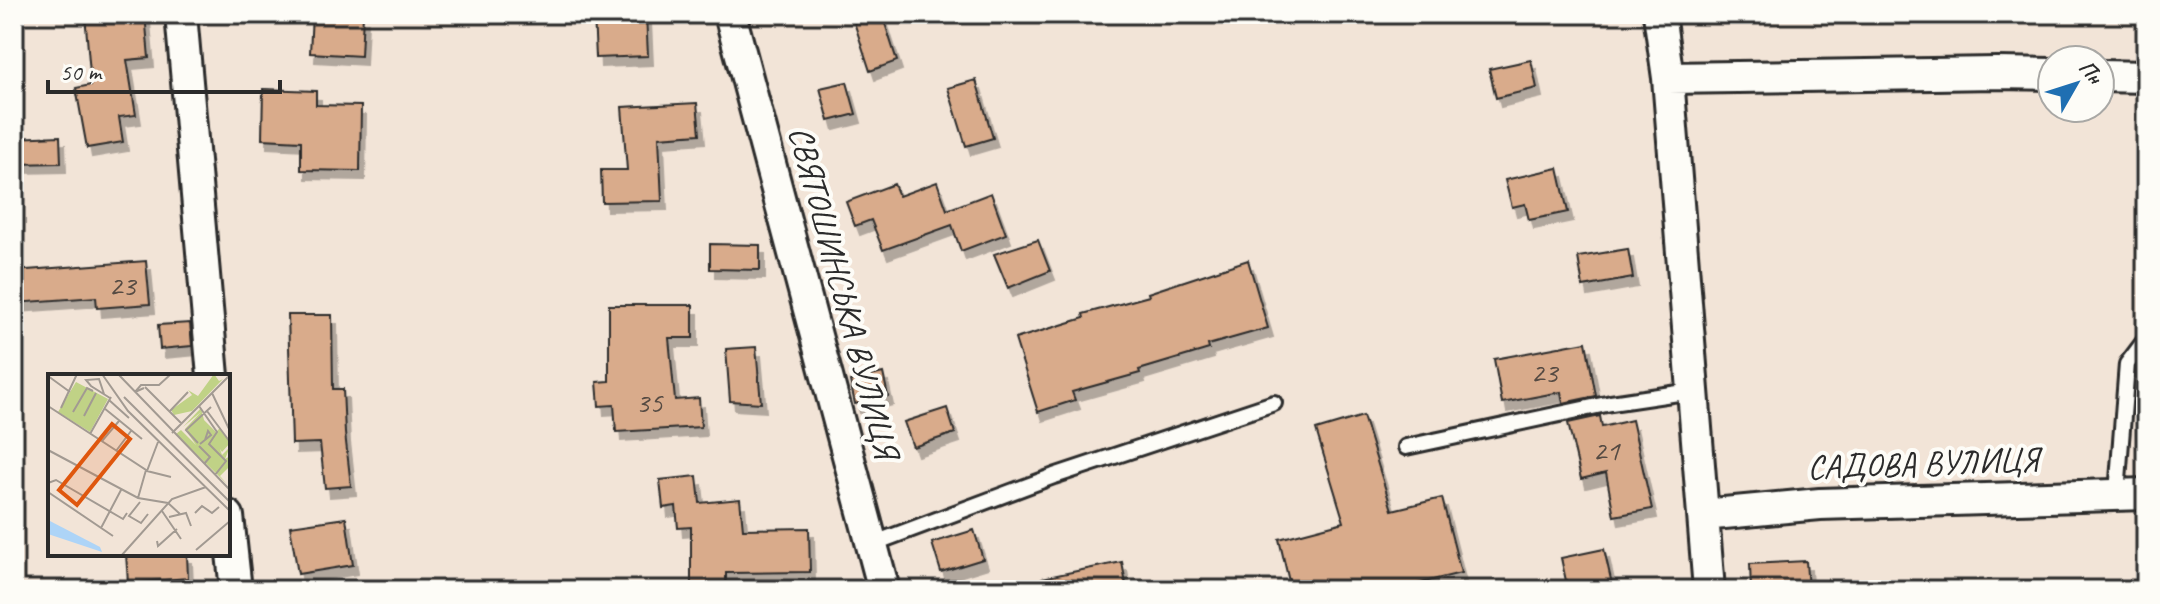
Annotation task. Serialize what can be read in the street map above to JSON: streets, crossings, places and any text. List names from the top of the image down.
{
  "streets": {
    "street": ["СВЯТОШИНСЬКА ВУЛИЦЯ", "САДОВА ВУЛИЦЯ"]
  },
  "house_numbers": [
    "23",
    "23",
    "35",
    "21"
  ],
  "scale_bar": "50 m",
  "north": "top right"
}
